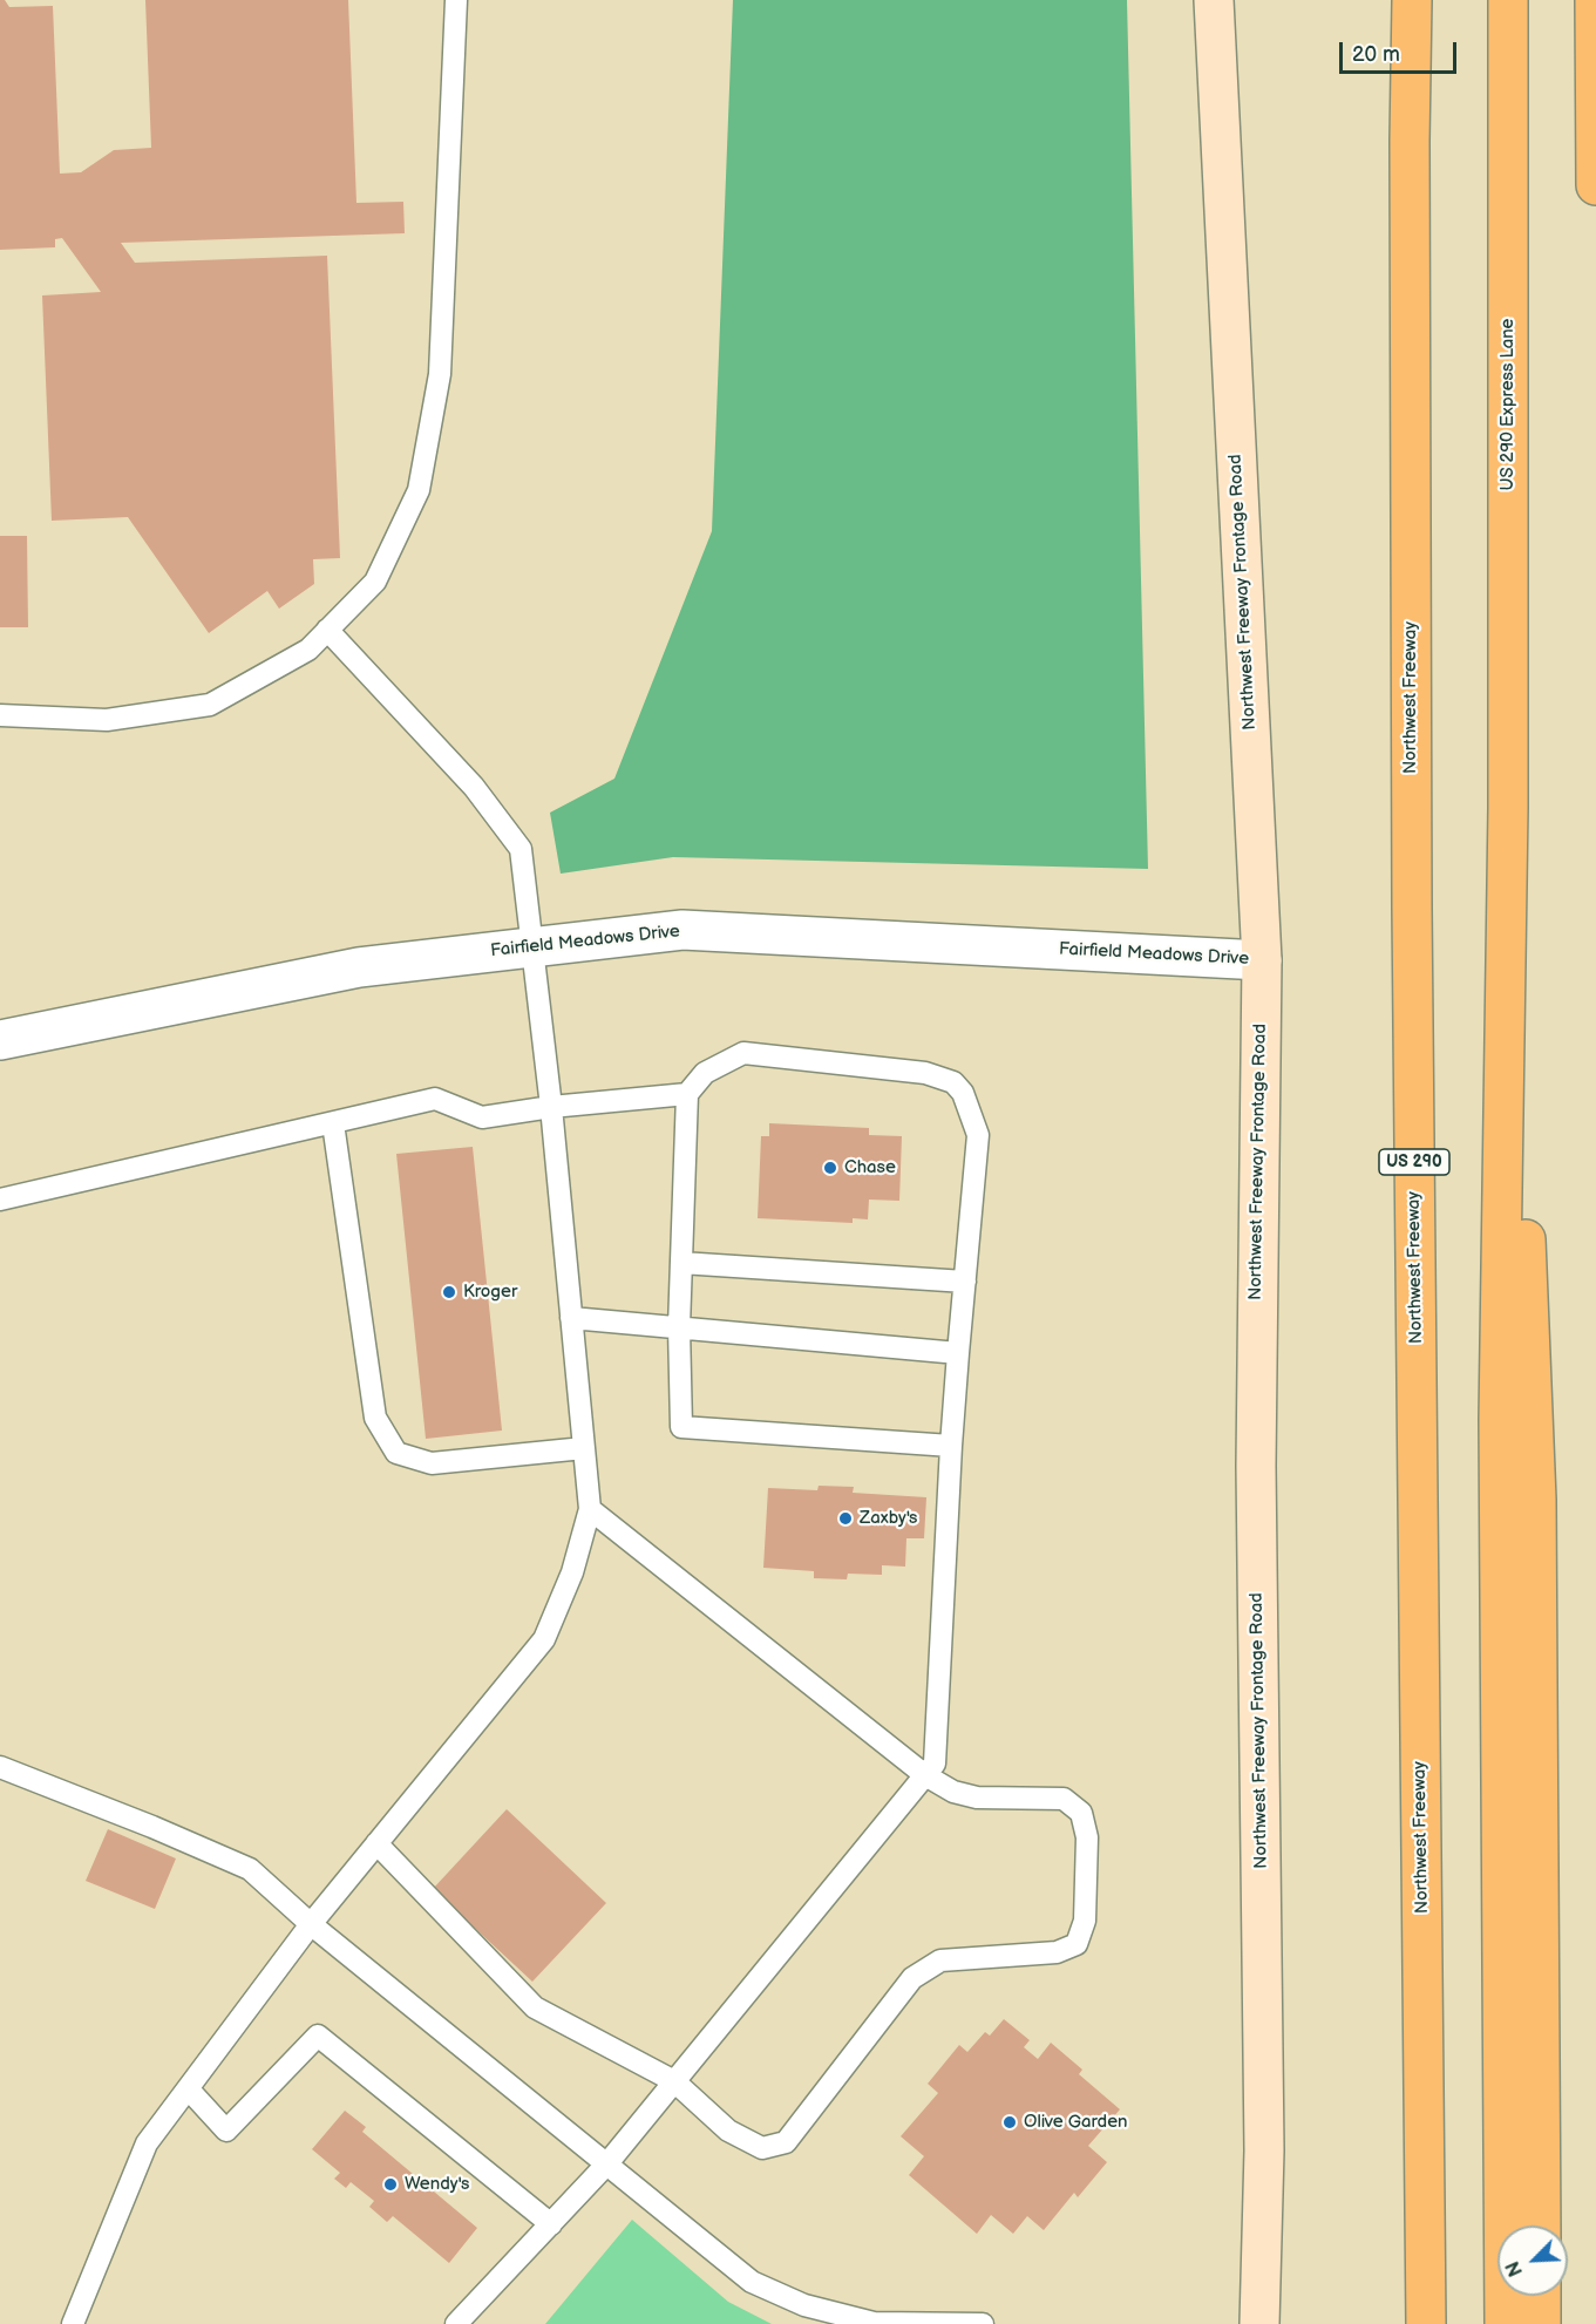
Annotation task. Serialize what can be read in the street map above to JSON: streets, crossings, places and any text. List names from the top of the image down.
{
  "streets": {
    "highway": ["US 290 Express Lane", "Northwest Freeway", "US 290"],
    "main road": ["Northwest Freeway Frontage Road"],
    "street": ["Fairfield Meadows Drive"]
  },
  "crossings": [
    ["Northwest Freeway Frontage Road", "Fairfield Meadows Drive"]
  ],
  "places": [
    "Chase",
    "Kroger",
    "Zaxby's",
    "Olive Garden",
    "Wendy's"
  ],
  "scale_bar": "20 m",
  "north": "bottom left"
}
